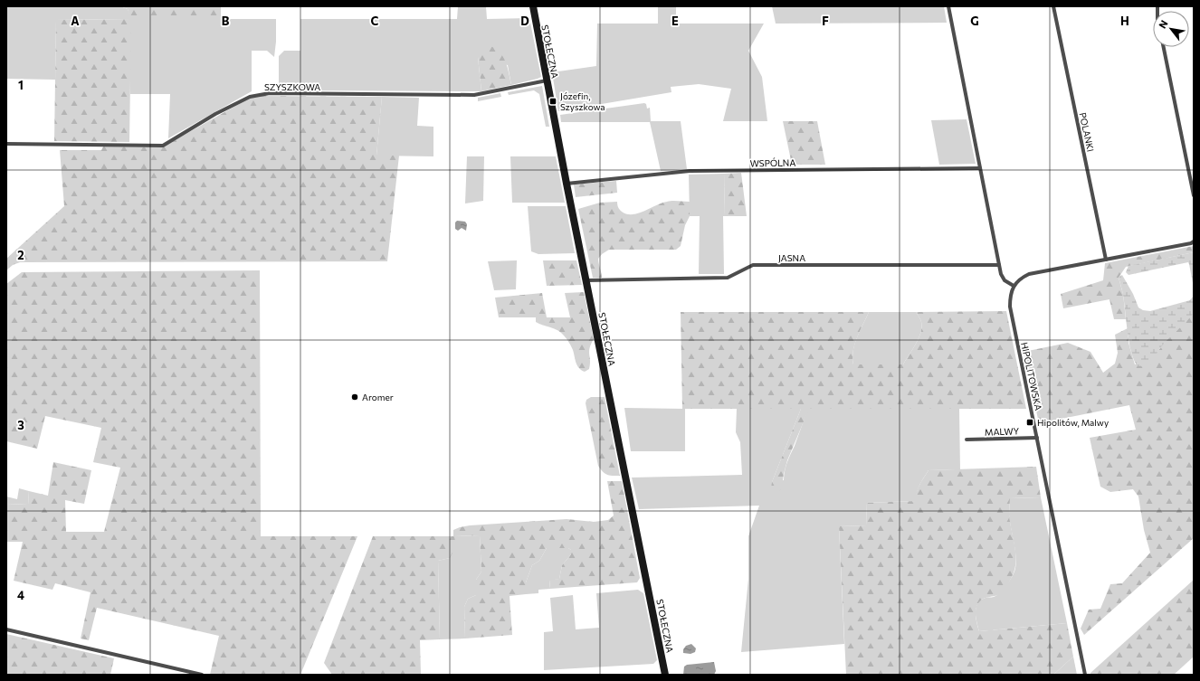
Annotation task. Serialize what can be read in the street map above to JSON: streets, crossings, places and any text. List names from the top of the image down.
{
  "streets": {
    "street": [
      "STOŁECZNA",
      "SZYSZKOWA",
      "POLANKI",
      "WSPÓLNA",
      "JASNA",
      "HIPOLITOWSKA",
      "MALWY"
    ]
  },
  "crossings": [
    ["STOŁECZNA", "SZYSZKOWA"],
    ["STOŁECZNA", "WSPÓLNA"],
    ["STOŁECZNA", "JASNA"],
    ["HIPOLITOWSKA", "MALWY"]
  ],
  "places": {
    "transit": ["Józefin, Szyszkowa", "Hipolitów, Malwy"],
    "other": ["Aromer"]
  },
  "north": "top left",
  "grid": {
    "columns": [
      "A",
      "B",
      "C",
      "D",
      "E",
      "F",
      "G",
      "H"
    ],
    "rows": [
      "1",
      "2",
      "3",
      "4"
    ]
  }
}
